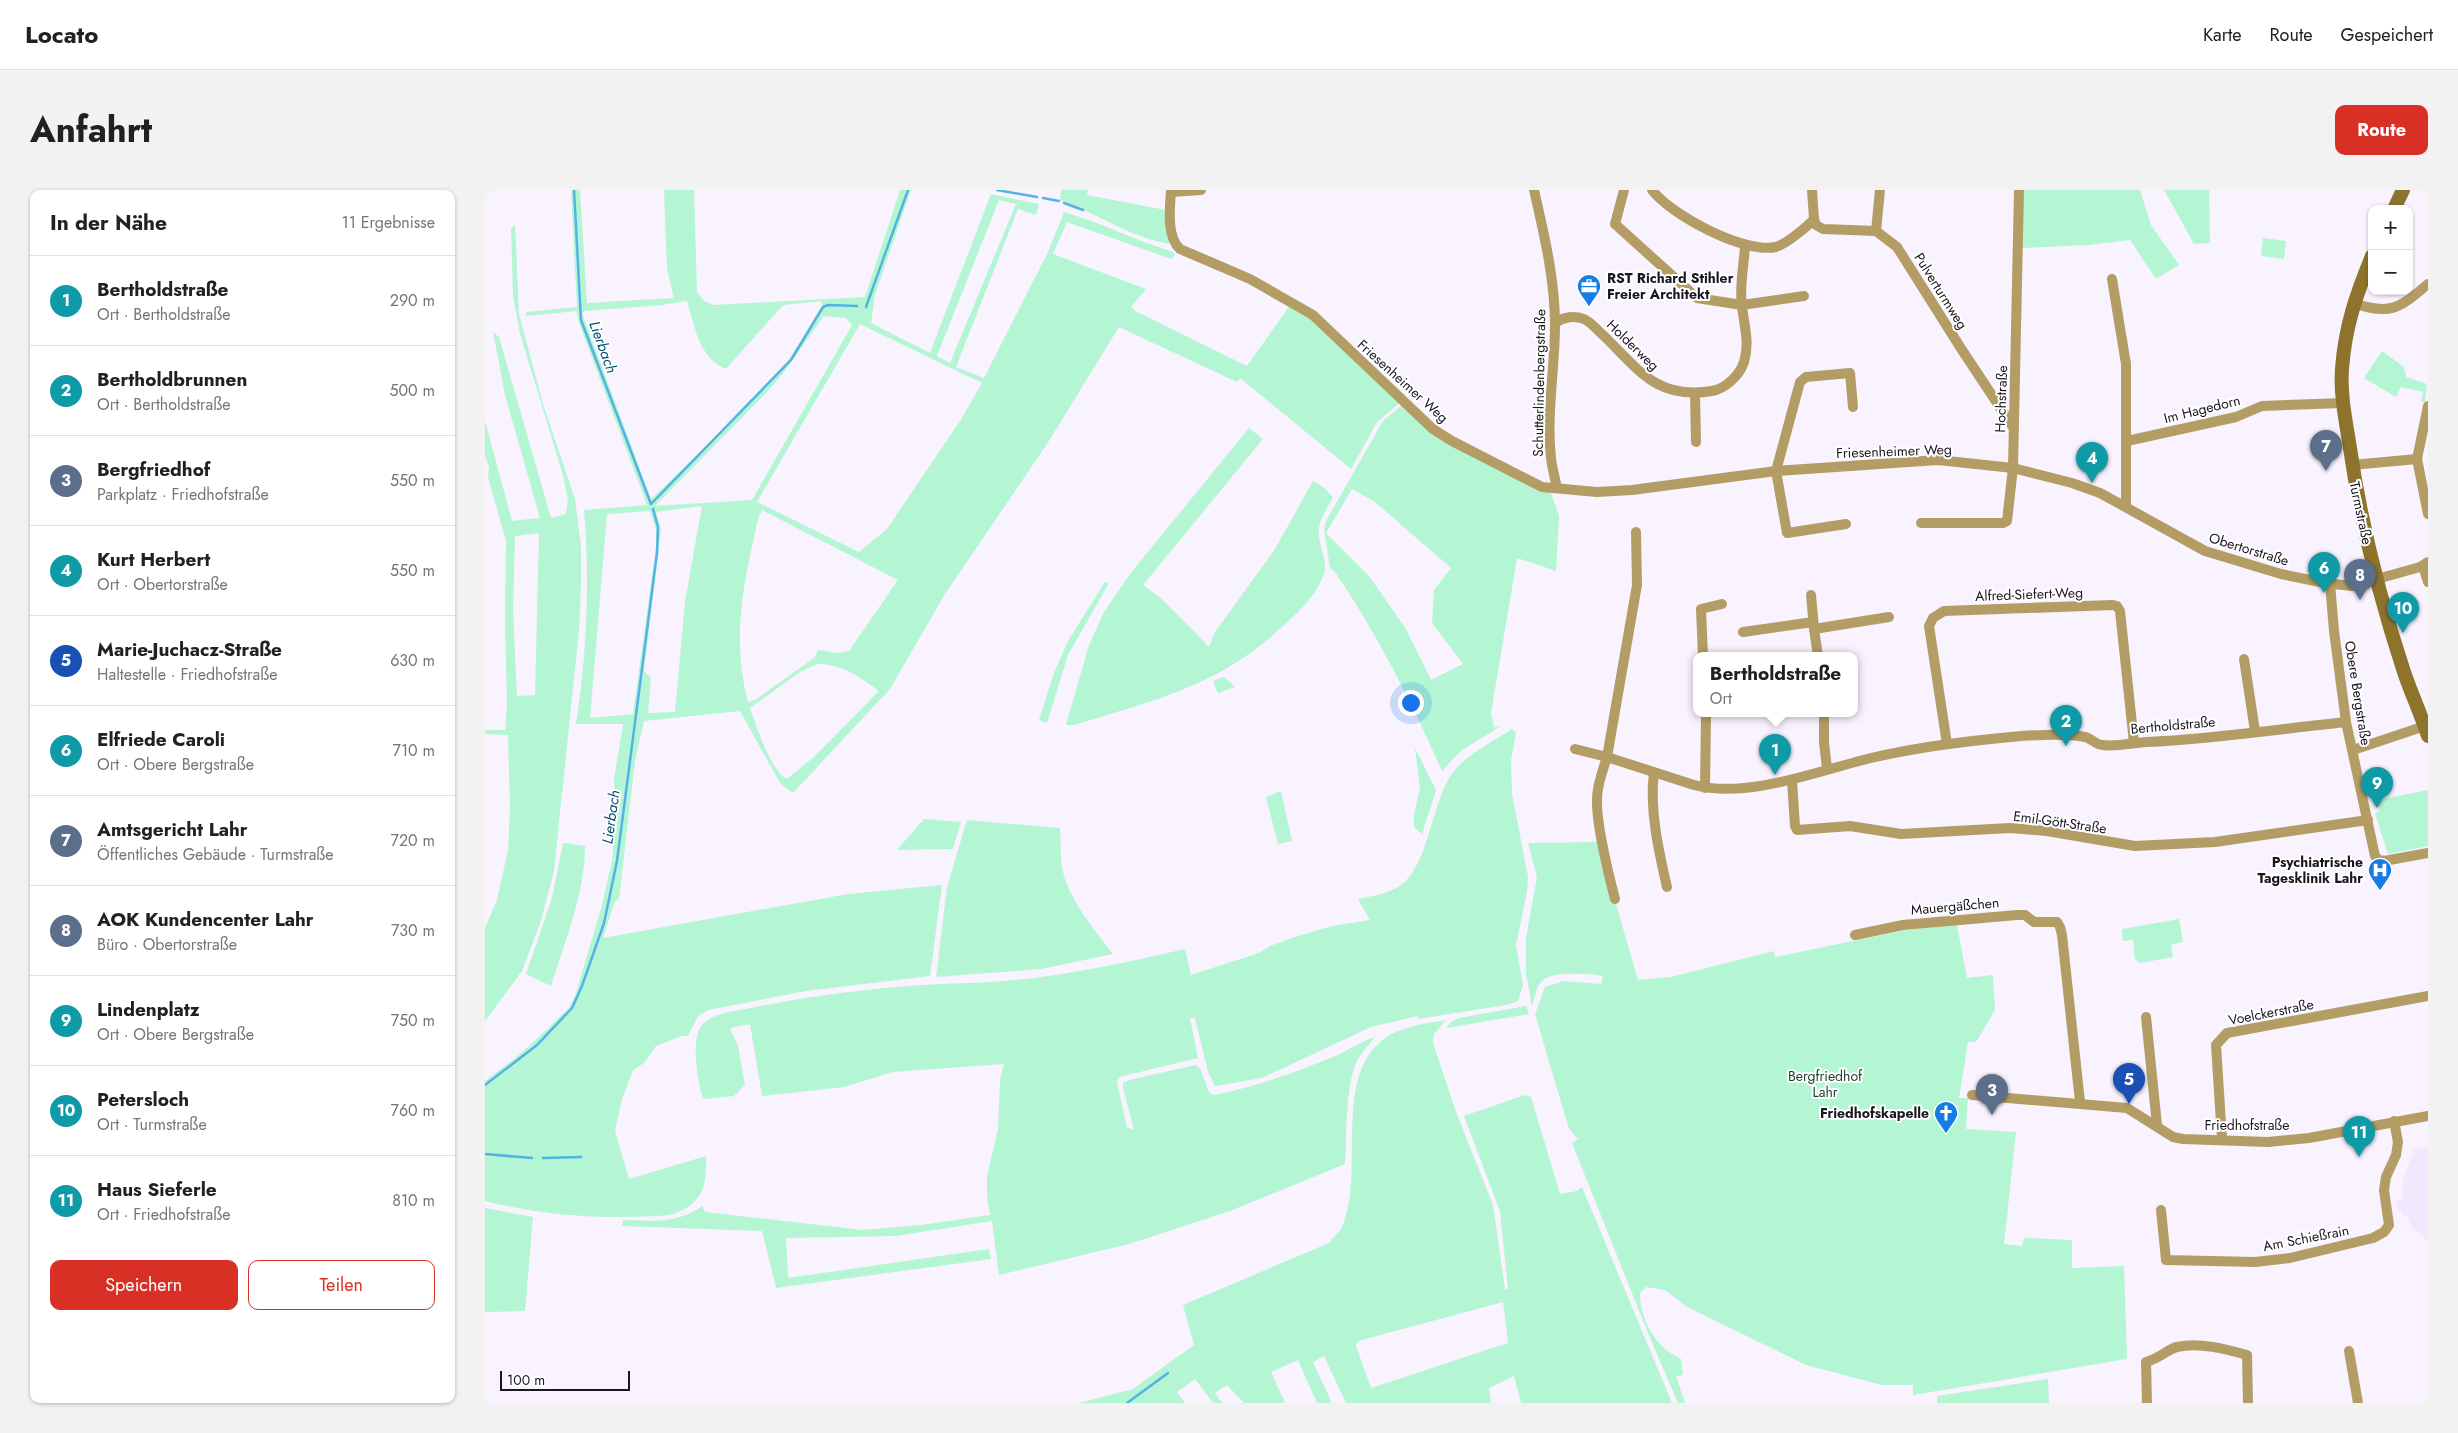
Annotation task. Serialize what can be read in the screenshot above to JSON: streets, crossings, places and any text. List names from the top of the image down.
{
  "streets": {
    "street": [
      "Pulverturmweg",
      "Holderweg",
      "Friesenheimer Weg",
      "Schutterlindenbergstraße",
      "Hochstraße",
      "Im Hagedorn",
      "Turmstraße",
      "Obertorstraße",
      "Alfred-Siefert-Weg",
      "Obere Bergstraße",
      "Bertholdstraße",
      "Emil-Gött-Straße",
      "Mauergäßchen",
      "Voelckerstraße",
      "Friedhofstraße",
      "Am Schießrain"
    ]
  },
  "crossings": [
    ["Pulverturmweg", "Hochstraße"],
    ["Holderweg", "Schutterlindenbergstraße"],
    ["Friesenheimer Weg", "Schutterlindenbergstraße"],
    ["Friesenheimer Weg", "Hochstraße"],
    ["Friesenheimer Weg", "Obertorstraße"],
    ["Hochstraße", "Obertorstraße"],
    ["Im Hagedorn", "Turmstraße"],
    ["Turmstraße", "Obertorstraße"],
    ["Obertorstraße", "Obere Bergstraße"],
    ["Alfred-Siefert-Weg", "Bertholdstraße"],
    ["Obere Bergstraße", "Bertholdstraße"],
    ["Obere Bergstraße", "Emil-Gött-Straße"],
    ["Bertholdstraße", "Emil-Gött-Straße"],
    ["Mauergäßchen", "Friedhofstraße"],
    ["Voelckerstraße", "Friedhofstraße"],
    ["Friedhofstraße", "Am Schießrain"]
  ],
  "water": ["Lierbach"],
  "parks": ["Bergfriedhof Lahr"],
  "places": {
    "office": ["RST Richard Stihler Freier Architekt"],
    "hospital": ["Psychiatrische Tagesklinik Lahr"],
    "church": ["Friedhofskapelle"]
  },
  "scale_bar": "100 m",
  "page": {
    "header": "Locato",
    "nav": ["Karte", "Route", "Gespeichert"],
    "title": "Anfahrt",
    "buttons": [
      "Route",
      ["Speichern", "Teilen"]
    ],
    "heading": ["In der Nähe", "11 Ergebnisse"],
    "map_buttons": ["+", "−"],
    "list": [
      {
        "mark": "1",
        "name": "Bertholdstraße",
        "note": "Ort · Bertholdstraße",
        "value": "290 m"
      },
      {
        "mark": "2",
        "name": "Bertholdbrunnen",
        "note": "Ort · Bertholdstraße",
        "value": "500 m"
      },
      {
        "mark": "3",
        "name": "Bergfriedhof",
        "note": "Parkplatz · Friedhofstraße",
        "value": "550 m"
      },
      {
        "mark": "4",
        "name": "Kurt Herbert",
        "note": "Ort · Obertorstraße",
        "value": "550 m"
      },
      {
        "mark": "5",
        "name": "Marie-Juchacz-Straße",
        "note": "Haltestelle · Friedhofstraße",
        "value": "630 m"
      },
      {
        "mark": "6",
        "name": "Elfriede Caroli",
        "note": "Ort · Obere Bergstraße",
        "value": "710 m"
      },
      {
        "mark": "7",
        "name": "Amtsgericht Lahr",
        "note": "Öffentliches Gebäude · Turmstraße",
        "value": "720 m"
      },
      {
        "mark": "8",
        "name": "AOK Kundencenter Lahr",
        "note": "Büro · Obertorstraße",
        "value": "730 m"
      },
      {
        "mark": "9",
        "name": "Lindenplatz",
        "note": "Ort · Obere Bergstraße",
        "value": "750 m"
      },
      {
        "mark": "10",
        "name": "Petersloch",
        "note": "Ort · Turmstraße",
        "value": "760 m"
      },
      {
        "mark": "11",
        "name": "Haus Sieferle",
        "note": "Ort · Friedhofstraße",
        "value": "810 m"
      }
    ],
    "pins": [
      "7",
      "4",
      "6",
      "8",
      "10",
      "2",
      "1",
      "9",
      "5",
      "3",
      "11"
    ],
    "popup": ["Bertholdstraße", "Ort"],
    "scale": "100 m"
  }
}
